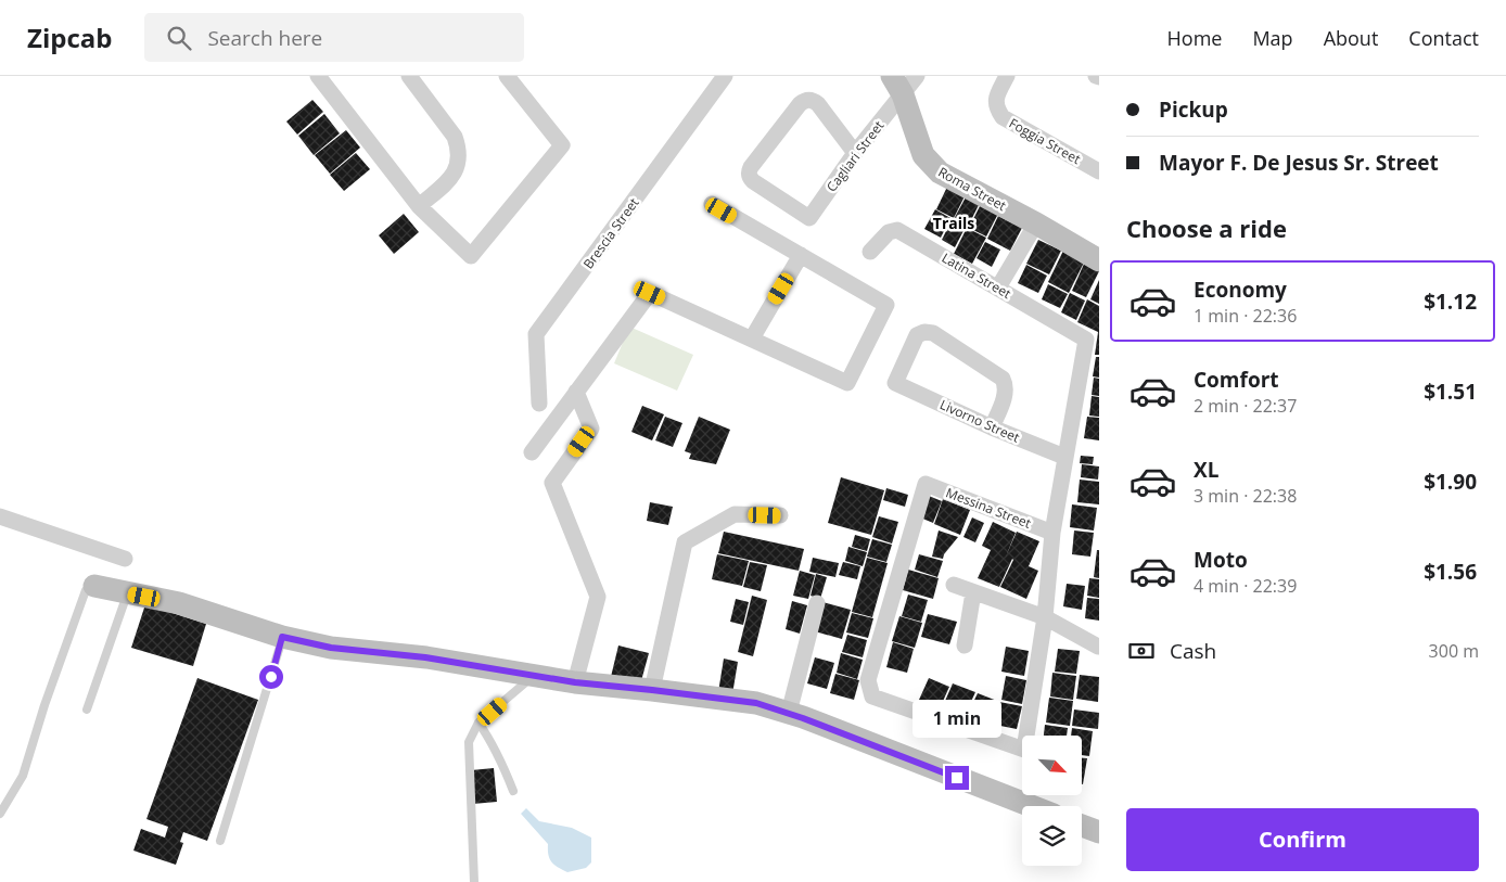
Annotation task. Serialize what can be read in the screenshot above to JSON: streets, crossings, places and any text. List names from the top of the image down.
{
  "streets": {
    "street": [
      "Foggia Street",
      "Cagliari Street",
      "Roma Street",
      "Brescia Street",
      "Latina Street",
      "Livorno Street",
      "Messina Street"
    ]
  },
  "crossings": [
    ["Cagliari Street", "Roma Street"],
    ["Latina Street", "Livorno Street"]
  ],
  "districts": ["Trails"],
  "north": "bottom right",
  "page": {
    "header": "Zipcab",
    "search": "Search here",
    "nav": [
      "Home",
      "Map",
      "About",
      "Contact"
    ],
    "banner": ["Pickup", "Mayor F. De Jesus Sr. Street"],
    "heading": "Choose a ride",
    "list": [
      {
        "name": "Economy",
        "note": "1 min · 22:36",
        "value": "$1.12"
      },
      {
        "name": "Comfort",
        "note": "2 min · 22:37",
        "value": "$1.51"
      },
      {
        "name": "XL",
        "note": "3 min · 22:38",
        "value": "$1.90"
      },
      {
        "name": "Moto",
        "note": "4 min · 22:39",
        "value": "$1.56"
      }
    ],
    "pay": ["Cash", "300 m"],
    "bubble": "1 min",
    "buttons": "Confirm"
  }
}
